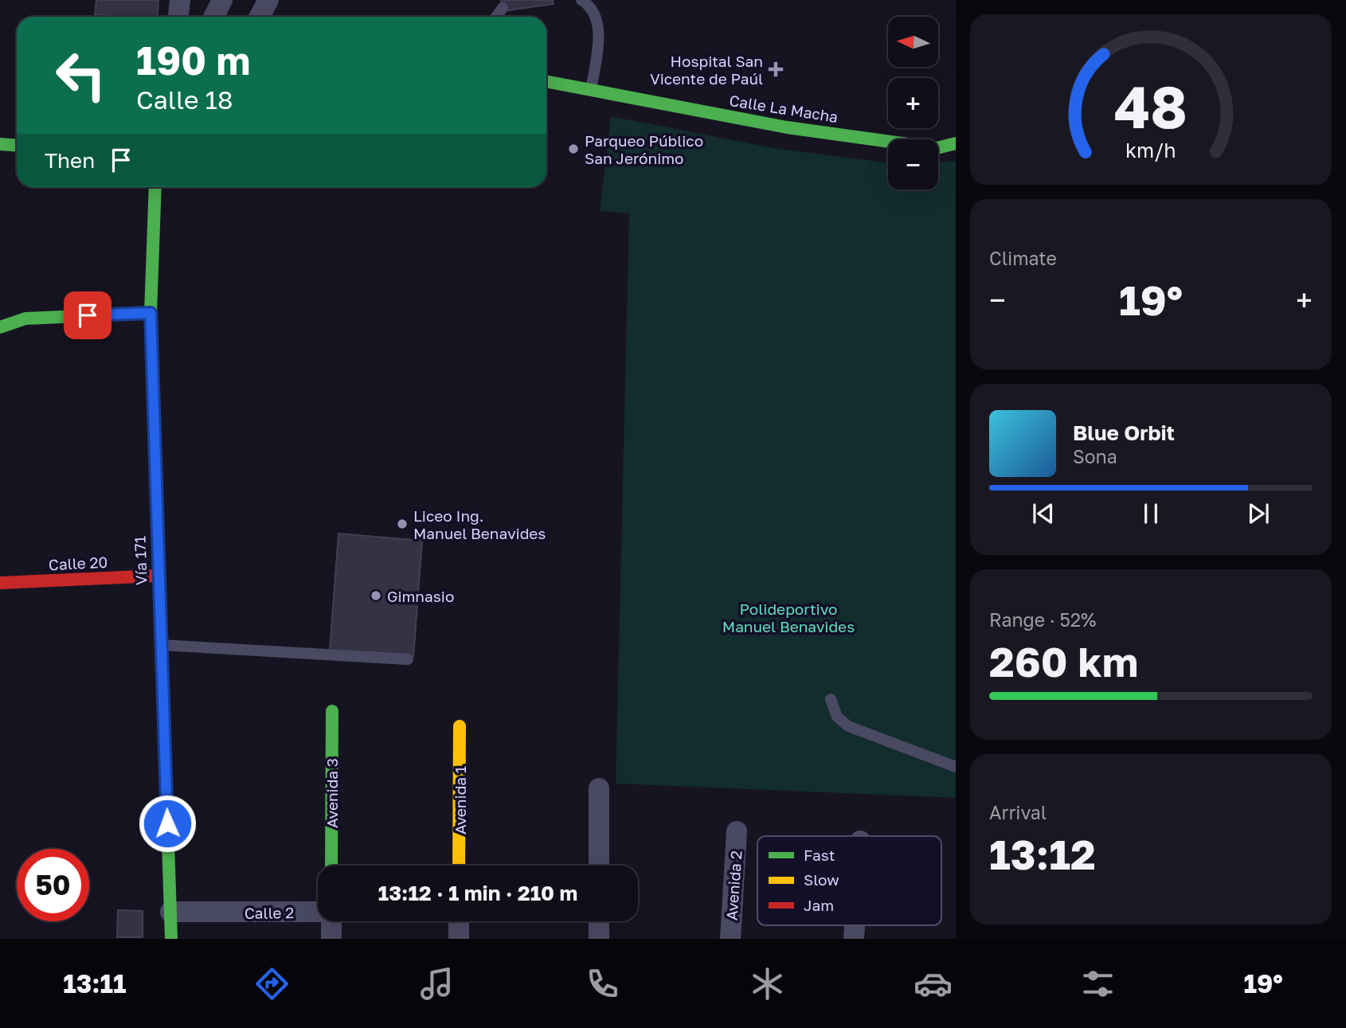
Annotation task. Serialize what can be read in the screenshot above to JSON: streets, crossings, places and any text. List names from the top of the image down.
{
  "streets": {
    "street": [
      "Calle La Macha",
      "Vía 171",
      "Calle 20",
      "Avenida 3",
      "Avenida 1",
      "Avenida 2",
      "Calle 2"
    ]
  },
  "crossings": [
    ["Vía 171", "Calle 20"],
    ["Vía 171", "Calle 2"]
  ],
  "parks": ["Polideportivo Manuel Benavides"],
  "places": {
    "health": ["Hospital San Vicente de Paúl"],
    "other": ["Parqueo Público San Jerónimo", "Liceo Ing. Manuel Benavides", "Gimnasio"]
  },
  "legend": ["Fast", "Slow", "Jam"],
  "north": "left",
  "page": {
    "map_buttons": ["+", "−"],
    "turn": ["190 m", "Calle 18"],
    "then": "Then",
    "tile": [
      "Climate",
      ["Range · 52%", "260 km"],
      ["Arrival", "13:12"]
    ],
    "heat": ["−", "19°", "+"],
    "song": ["Blue Orbit", "Sona"],
    "limit": "50",
    "trip": "13:12 · 1 min · 210 m",
    "tabs": ["13:11", "19°"],
    "gauge": ["48", "km/h"]
  }
}
